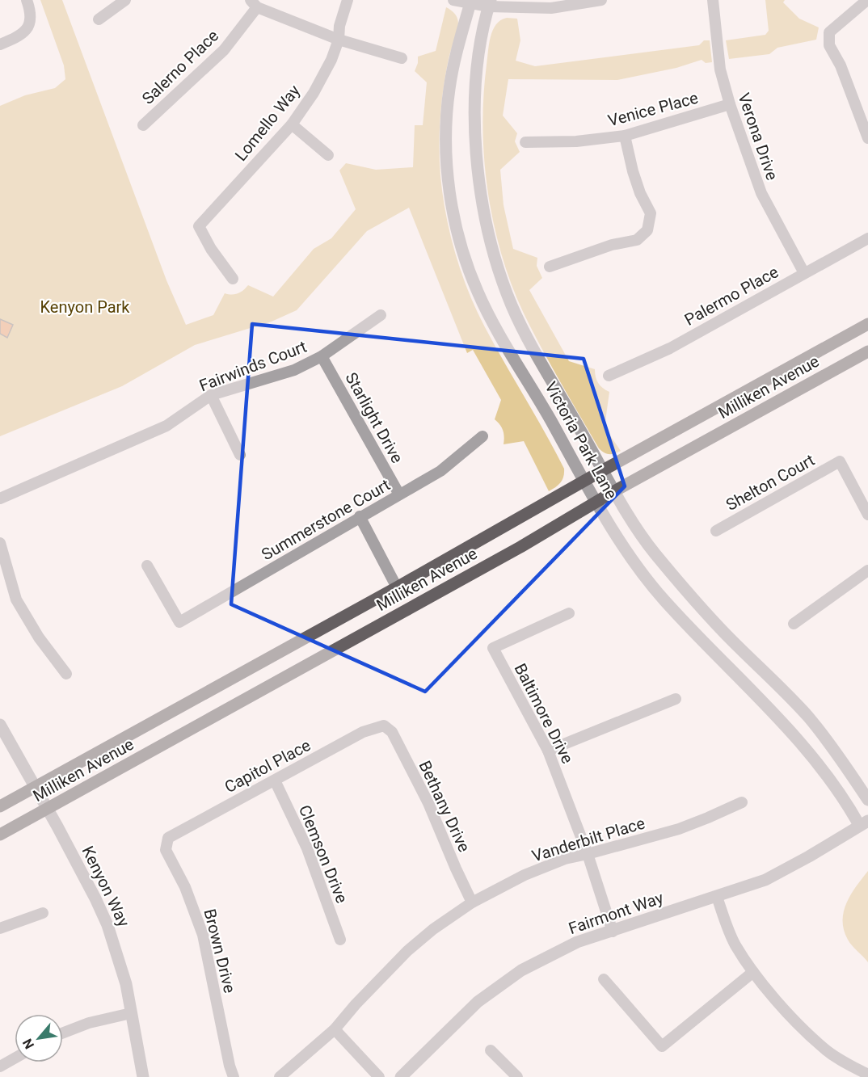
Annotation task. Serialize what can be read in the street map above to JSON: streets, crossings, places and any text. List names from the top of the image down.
{
  "streets": {
    "main road": ["Milliken Avenue"],
    "street": [
      "Salerno Place",
      "Venice Place",
      "Lomello Way",
      "Verona Drive",
      "Palermo Place",
      "Fairwinds Court",
      "Starlight Drive",
      "Victoria Park Lane",
      "Shelton Court",
      "Summerstone Court",
      "Baltimore Drive",
      "Capitol Place",
      "Bethany Drive",
      "Vanderbilt Place",
      "Clemson Drive",
      "Kenyon Way",
      "Fairmont Way",
      "Brown Drive"
    ]
  },
  "crossings": [
    ["Venice Place", "Verona Drive"],
    ["Verona Drive", "Palermo Place"],
    ["Fairwinds Court", "Starlight Drive"],
    ["Milliken Avenue", "Victoria Park Lane"],
    ["Milliken Avenue", "Kenyon Way"],
    ["Starlight Drive", "Summerstone Court"],
    ["Victoria Park Lane", "Fairmont Way"],
    ["Baltimore Drive", "Vanderbilt Place"],
    ["Baltimore Drive", "Fairmont Way"],
    ["Capitol Place", "Bethany Drive"],
    ["Capitol Place", "Clemson Drive"],
    ["Capitol Place", "Brown Drive"],
    ["Bethany Drive", "Vanderbilt Place"]
  ],
  "parks": ["Kenyon Park"],
  "north": "bottom left"
}
